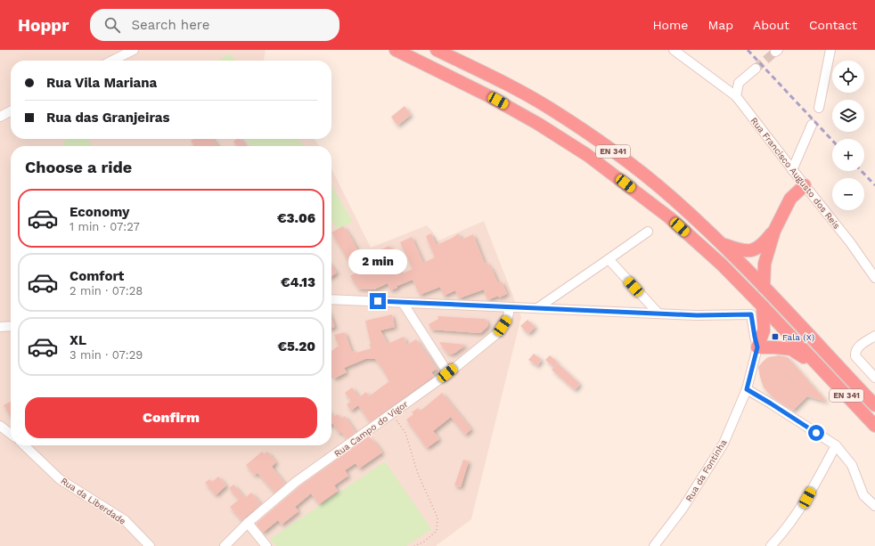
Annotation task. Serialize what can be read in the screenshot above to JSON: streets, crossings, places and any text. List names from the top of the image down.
{
  "streets": {
    "highway": ["EN 341"],
    "street": [
      "Rua Francisco Augusto dos Reis",
      "Rua Campo do Vigor",
      "Rua da Fontinha",
      "Rua da Liberdade"
    ]
  },
  "places": {
    "transit": ["Fala (X)"]
  },
  "page": {
    "header": "Hoppr",
    "search": "Search here",
    "nav": [
      "Home",
      "Map",
      "About",
      "Contact"
    ],
    "map_buttons": ["+", "−"],
    "banner": ["Rua Vila Mariana", "Rua das Granjeiras"],
    "heading": "Choose a ride",
    "list": [
      {
        "name": "Economy",
        "note": "1 min · 07:27",
        "value": "€3.06"
      },
      {
        "name": "Comfort",
        "note": "2 min · 07:28",
        "value": "€4.13"
      },
      {
        "name": "XL",
        "note": "3 min · 07:29",
        "value": "€5.20"
      }
    ],
    "bubble": "2 min",
    "buttons": "Confirm"
  }
}
